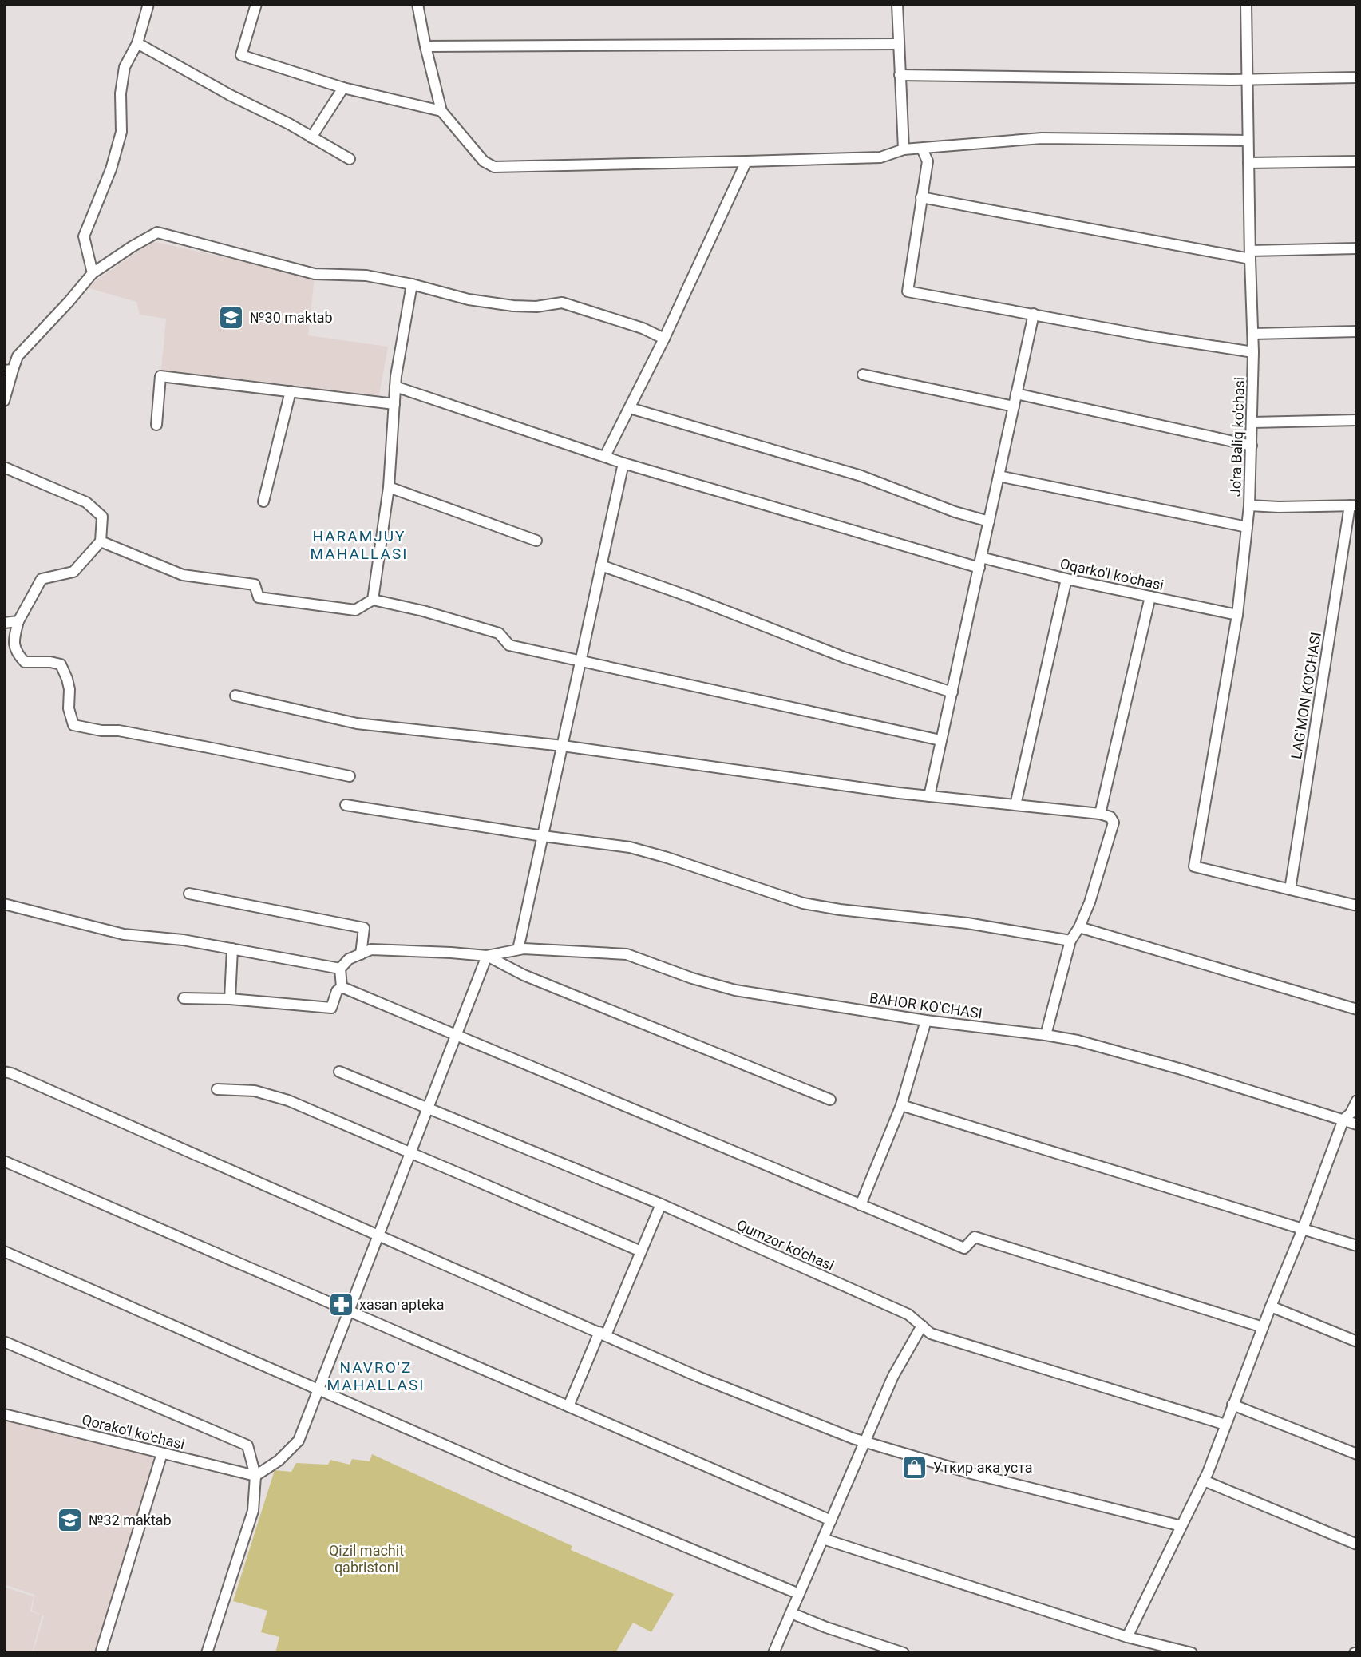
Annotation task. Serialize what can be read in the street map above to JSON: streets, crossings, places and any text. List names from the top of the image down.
{
  "streets": {
    "street": [
      "Jo'ra Baliq ko'chasi",
      "Oqarko'l ko'chasi",
      "LAG'MON KO'CHASI",
      "BAHOR KO'CHASI",
      "Qumzor ko'chasi",
      "Qorako'l ko'chasi"
    ]
  },
  "crossings": [
    ["Jo'ra Baliq ko'chasi", "Oqarko'l ko'chasi"],
    ["Jo'ra Baliq ko'chasi", "LAG'MON KO'CHASI"]
  ],
  "districts": ["HARAMJUY MAHALLASI", "NAVRO'Z MAHALLASI"],
  "parks": ["Qizil machit qabristoni"],
  "places": {
    "school or university": ["№30 maktab", "№32 maktab"],
    "pharmacy": ["xasan apteka"],
    "shop": ["Уткир ака уста"]
  }
}
